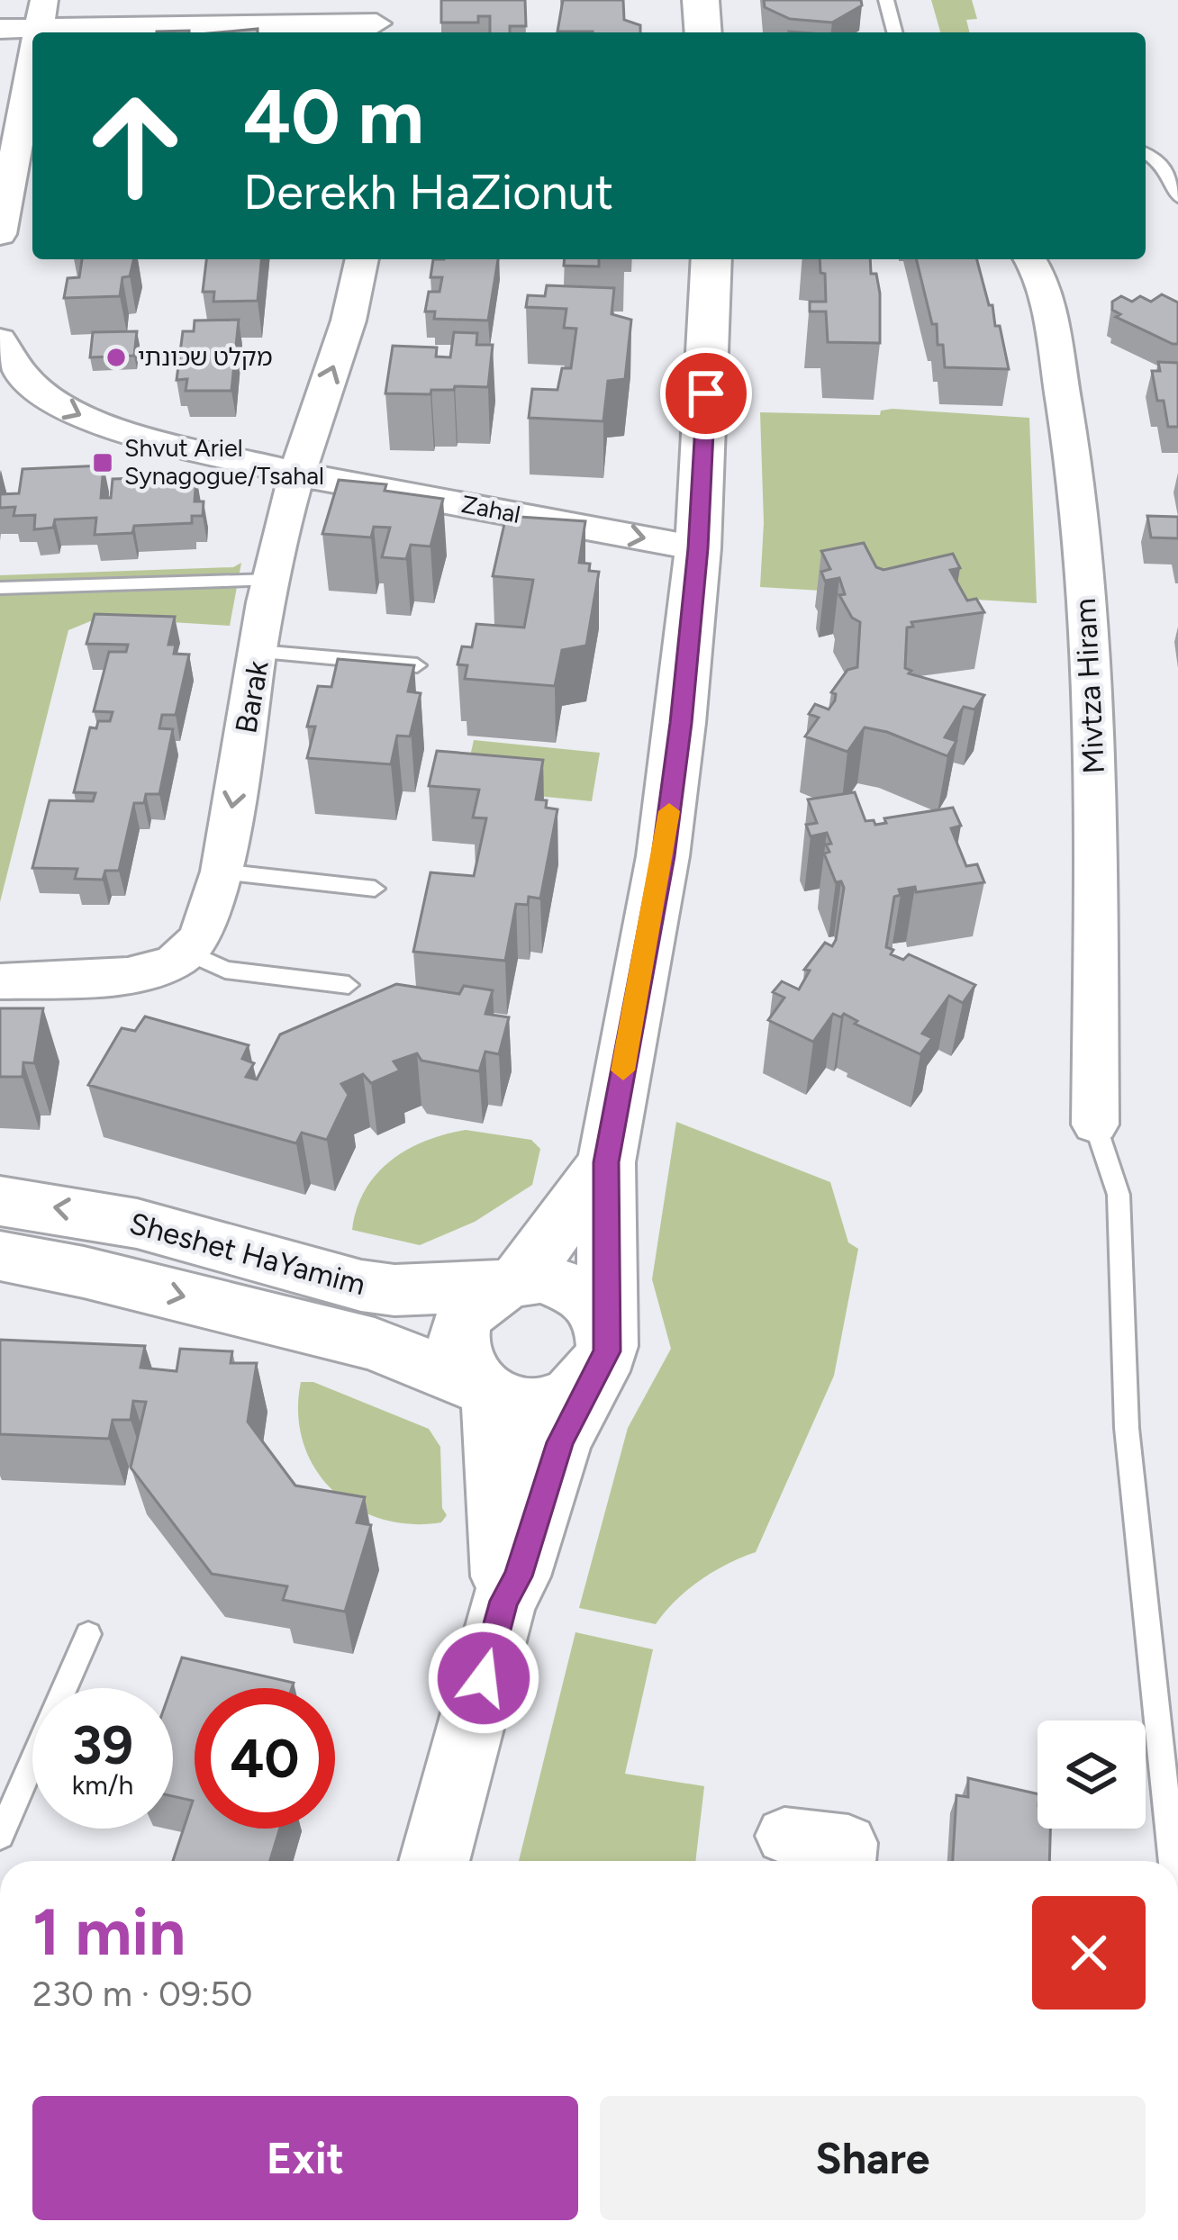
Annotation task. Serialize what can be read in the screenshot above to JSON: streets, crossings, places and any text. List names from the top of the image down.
{
  "streets": {
    "street": [
      "Zahal",
      "Mivtza Hiram",
      "Barak",
      "Sheshet HaYamim"
    ]
  },
  "crossings": [
    ["Zahal", "Barak"]
  ],
  "one_way": ["Zahal"],
  "places": {
    "other": ["מקלט שכונתי"],
    "transit": ["Shvut Ariel Synagogue/Tsahal"]
  },
  "page": {
    "turn": ["40 m", "Derekh HaZionut"],
    "speed": "39 km/h",
    "limit": "40",
    "heading": ["1 min", "230 m · 09:50"],
    "buttons": ["Exit", "Share"]
  }
}
